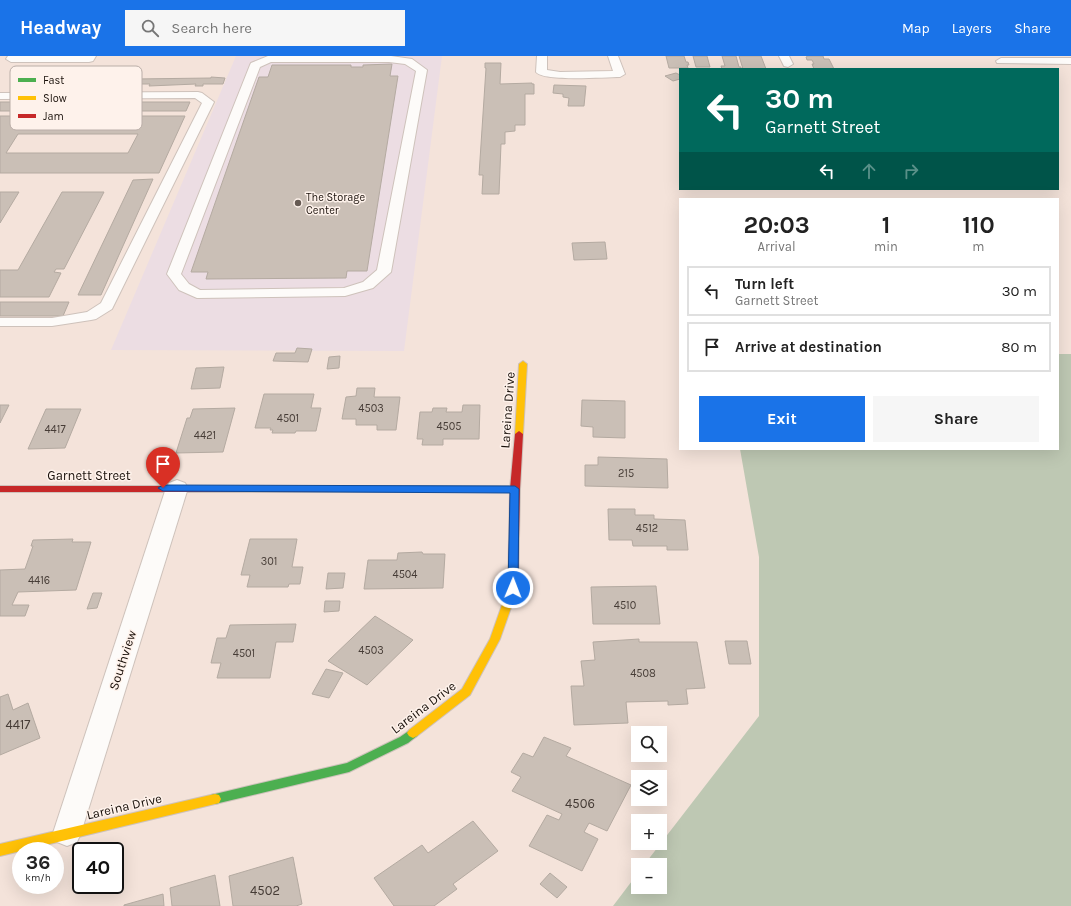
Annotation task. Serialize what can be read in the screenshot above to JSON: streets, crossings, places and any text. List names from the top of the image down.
{
  "streets": {
    "street": ["Lareina Drive", "Garnett Street", "Southview"]
  },
  "crossings": [
    ["Lareina Drive", "Garnett Street"],
    ["Lareina Drive", "Southview"],
    ["Garnett Street", "Southview"]
  ],
  "places": ["The Storage Center"],
  "house_numbers": [
    "4503",
    "4501",
    "4505",
    "4417",
    "4421",
    "215",
    "4512",
    "301",
    "4504",
    "4416",
    "4510",
    "4503",
    "4501",
    "4508",
    "4417",
    "4506",
    "4502"
  ],
  "legend": ["Fast", "Slow", "Jam"],
  "page": {
    "header": "Headway",
    "search": "Search here",
    "nav": ["Map", "Layers", "Share"],
    "turn": ["30 m", "Garnett Street"],
    "eta": [
      "20:03",
      "Arrival",
      "1",
      "min",
      "110",
      "m"
    ],
    "list": [
      {
        "name": "Turn left",
        "note": "Garnett Street",
        "value": "30 m"
      },
      {
        "name": "Arrive at destination",
        "value": "80 m"
      }
    ],
    "buttons": ["Exit", "Share"],
    "map_buttons": ["+", "−"],
    "speed": "36 km/h",
    "limit": "40"
  }
}
